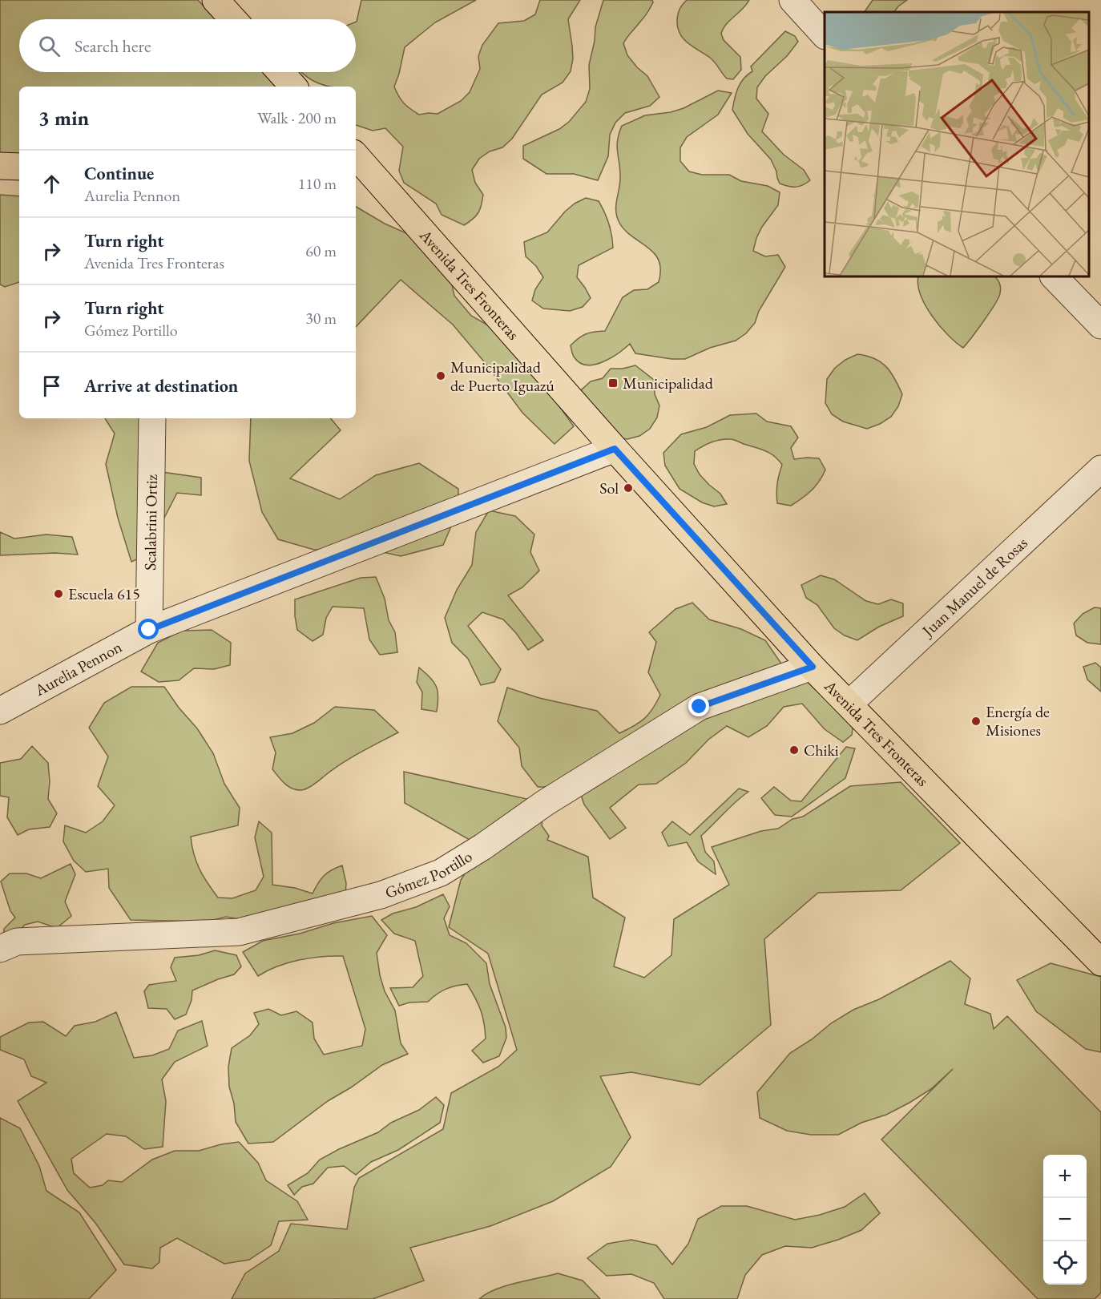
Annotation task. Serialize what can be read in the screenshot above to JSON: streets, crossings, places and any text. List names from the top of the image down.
{
  "streets": {
    "main road": ["Avenida Tres Fronteras"],
    "street": [
      "Scalabrini Ortiz",
      "Juan Manuel de Rosas",
      "Aurelia Pennon",
      "Gómez Portillo"
    ]
  },
  "crossings": [
    ["Avenida Tres Fronteras", "Juan Manuel de Rosas"],
    ["Avenida Tres Fronteras", "Aurelia Pennon"],
    ["Avenida Tres Fronteras", "Gómez Portillo"],
    ["Scalabrini Ortiz", "Aurelia Pennon"]
  ],
  "places": {
    "other": [
      "Municipalidad de Puerto Iguazú",
      "Sol",
      "Escuela 615",
      "Energía de Misiones",
      "Chiki"
    ],
    "transit": ["Municipalidad"]
  },
  "page": {
    "search": "Search here",
    "heading": ["3 min", "Walk · 200 m"],
    "list": [
      ["Continue", "Aurelia Pennon", "110 m"],
      ["Turn right", "Avenida Tres Fronteras", "60 m"],
      ["Turn right", "Gómez Portillo", "30 m"],
      "Arrive at destination"
    ],
    "map_buttons": ["+", "−"]
  }
}
